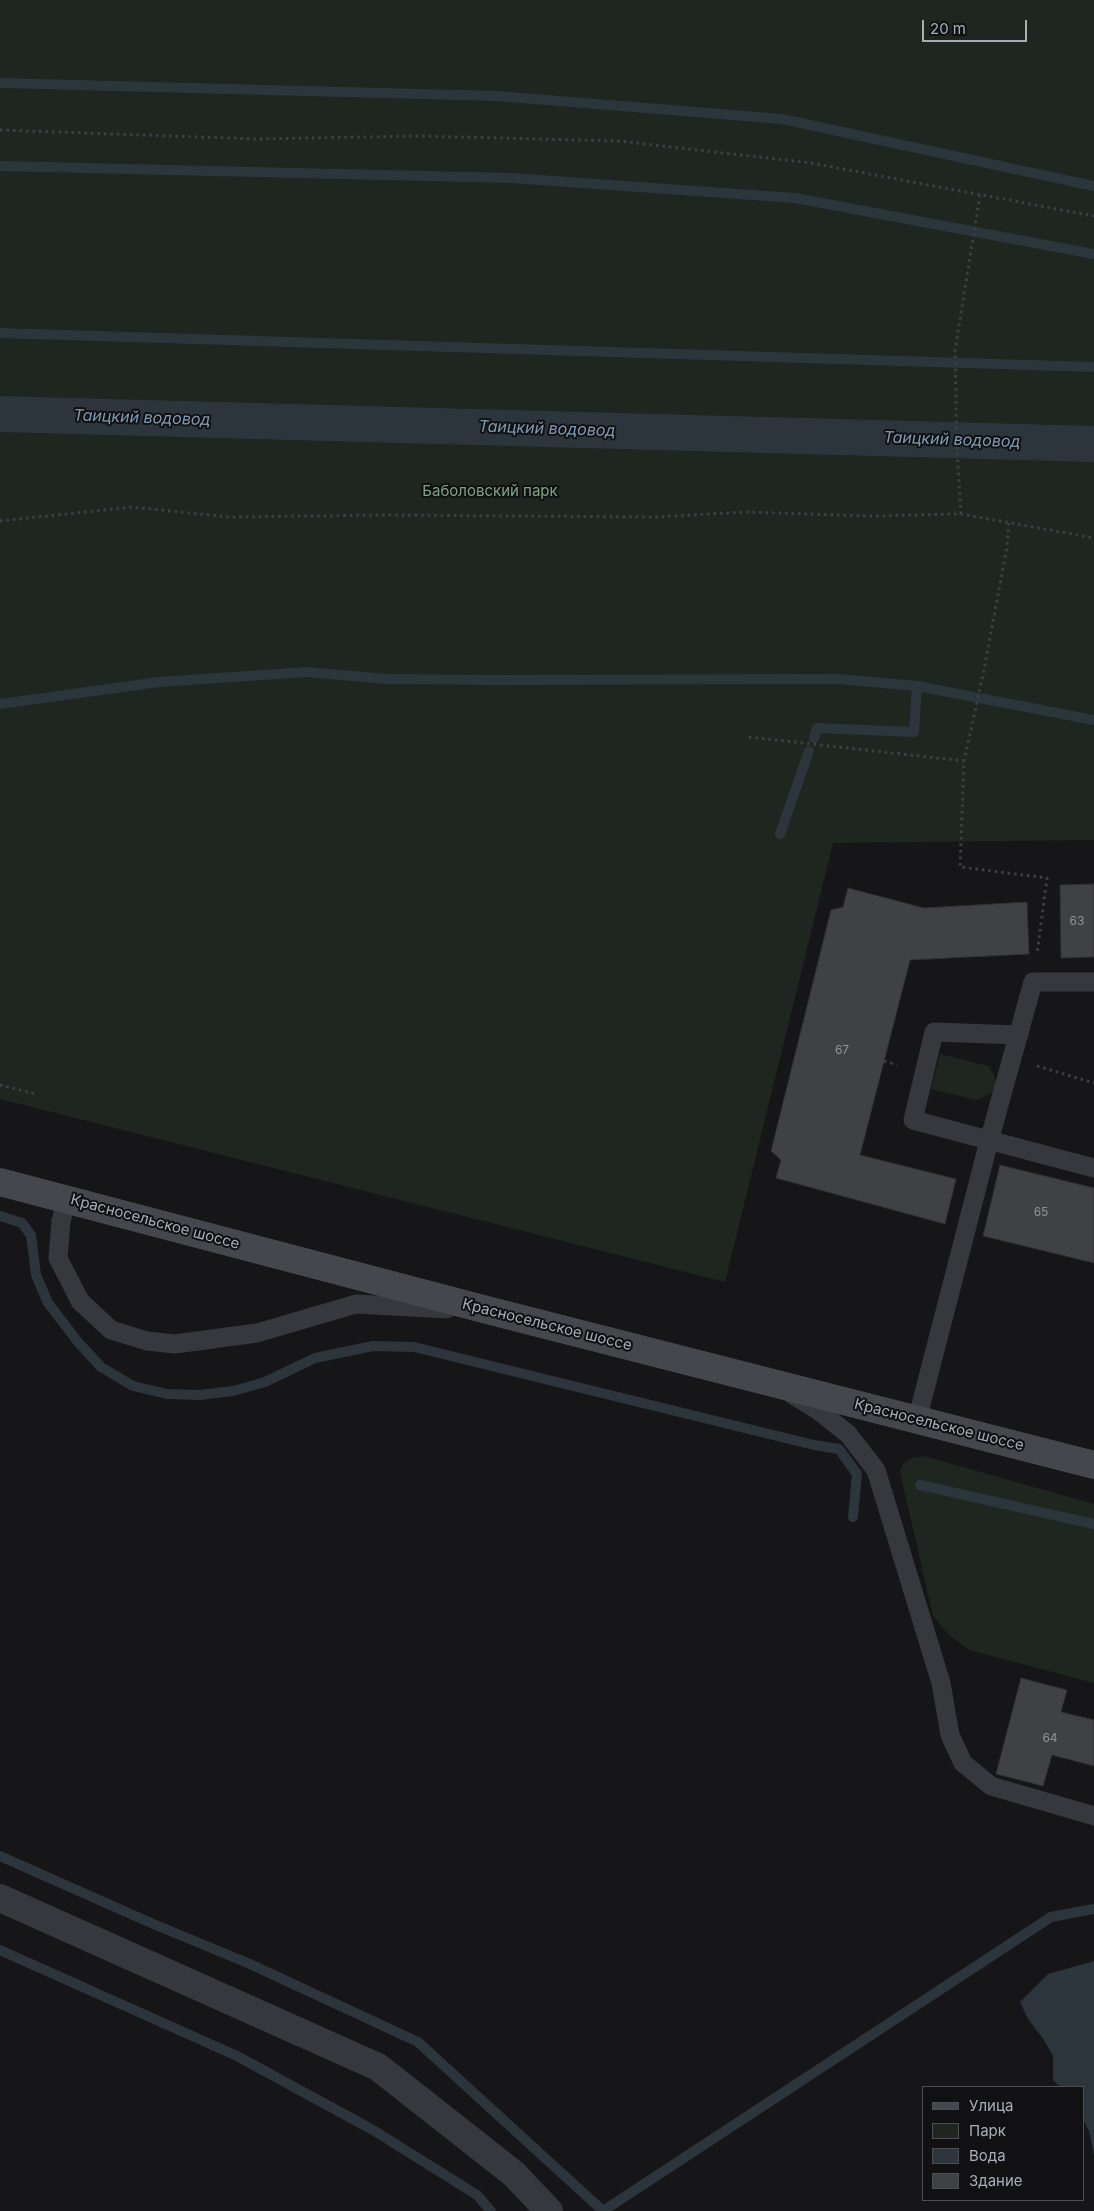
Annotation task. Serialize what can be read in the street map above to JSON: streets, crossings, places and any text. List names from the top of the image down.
{
  "streets": {
    "main road": ["Красносельское шоссе"]
  },
  "water": ["Таицкий водовод"],
  "parks": ["Баболовский парк"],
  "house_numbers": [
    "63",
    "67",
    "65",
    "64"
  ],
  "legend": [
    "Улица",
    "Парк",
    "Вода",
    "Здание"
  ],
  "scale_bar": "20 m"
}
